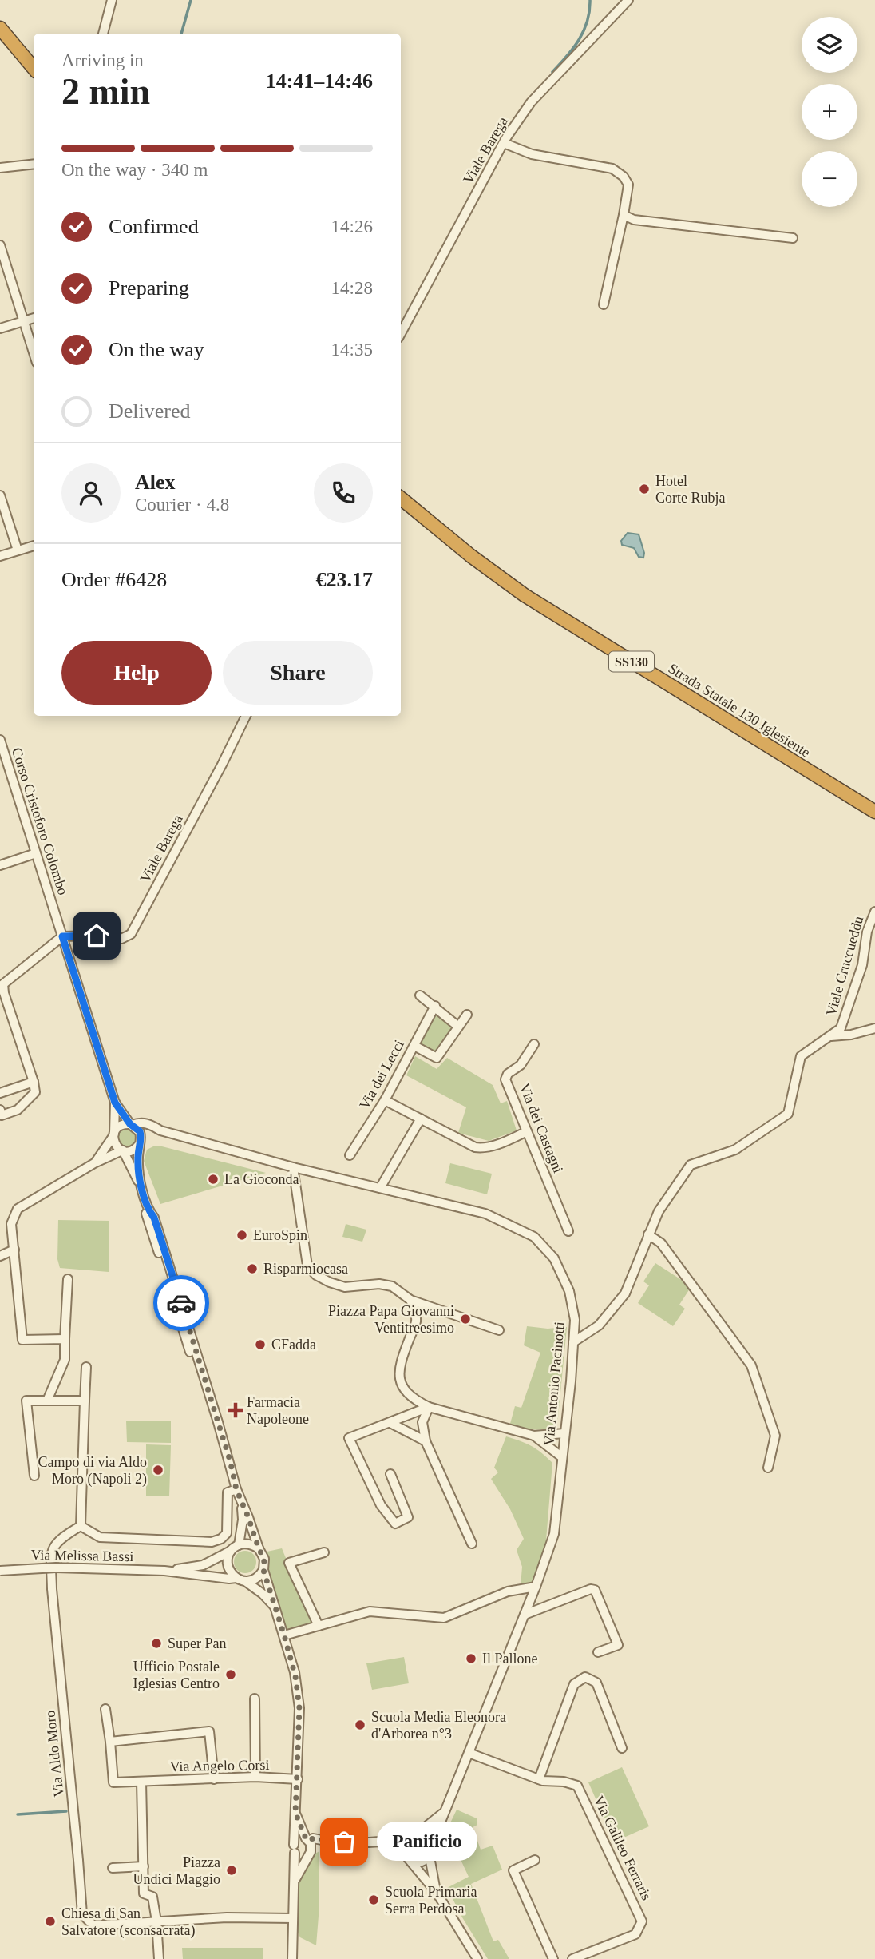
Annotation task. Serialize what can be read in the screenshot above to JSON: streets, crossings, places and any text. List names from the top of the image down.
{
  "streets": {
    "highway": ["SS130", "Strada Statale 130 Iglesiente"],
    "street": [
      "Viale Barega",
      "Corso Cristoforo Colombo",
      "Viale Cruccueddu",
      "Via dei Lecci",
      "Via dei Castagni",
      "Via Antonio Pacinotti",
      "Via Melissa Bassi",
      "Via Aldo Moro",
      "Via Angelo Corsi",
      "Via Galileo Ferraris"
    ]
  },
  "crossings": [
    ["Viale Barega", "Corso Cristoforo Colombo"],
    ["Corso Cristoforo Colombo", "Via Antonio Pacinotti"],
    ["Corso Cristoforo Colombo", "Via Melissa Bassi"],
    ["Corso Cristoforo Colombo", "Via Aldo Moro"],
    ["Corso Cristoforo Colombo", "Via Angelo Corsi"],
    ["Viale Cruccueddu", "Via Antonio Pacinotti"],
    ["Via Antonio Pacinotti", "Via Galileo Ferraris"]
  ],
  "places": {
    "other": [
      "Hotel Corte Rubja",
      "La Gioconda",
      "EuroSpin",
      "Risparmiocasa",
      "Piazza Papa Giovanni Ventitreesimo",
      "CFadda",
      "Campo di via Aldo Moro (Napoli 2)",
      "Super Pan",
      "Il Pallone",
      "Ufficio Postale Iglesias Centro",
      "Scuola Media Eleonora d'Arborea n°3",
      "Panificio",
      "Piazza Undici Maggio",
      "Scuola Primaria Serra Perdosa",
      "Chiesa di San Salvatore (sconsacrata)"
    ],
    "health": ["Farmacia Napoleone"]
  },
  "page": {
    "map_buttons": ["+", "−"],
    "heading": ["2 min", "Arriving in", "14:41–14:46"],
    "panel": [
      "Alex",
      "Courier · 4.8",
      "Order #6428",
      "€23.17"
    ],
    "bar": "On the way · 340 m",
    "list": [
      ["Confirmed", "14:26"],
      ["Preparing", "14:28"],
      ["On the way", "14:35"],
      "Delivered"
    ],
    "buttons": ["Help", "Share"],
    "bubble": "Panificio"
  }
}
